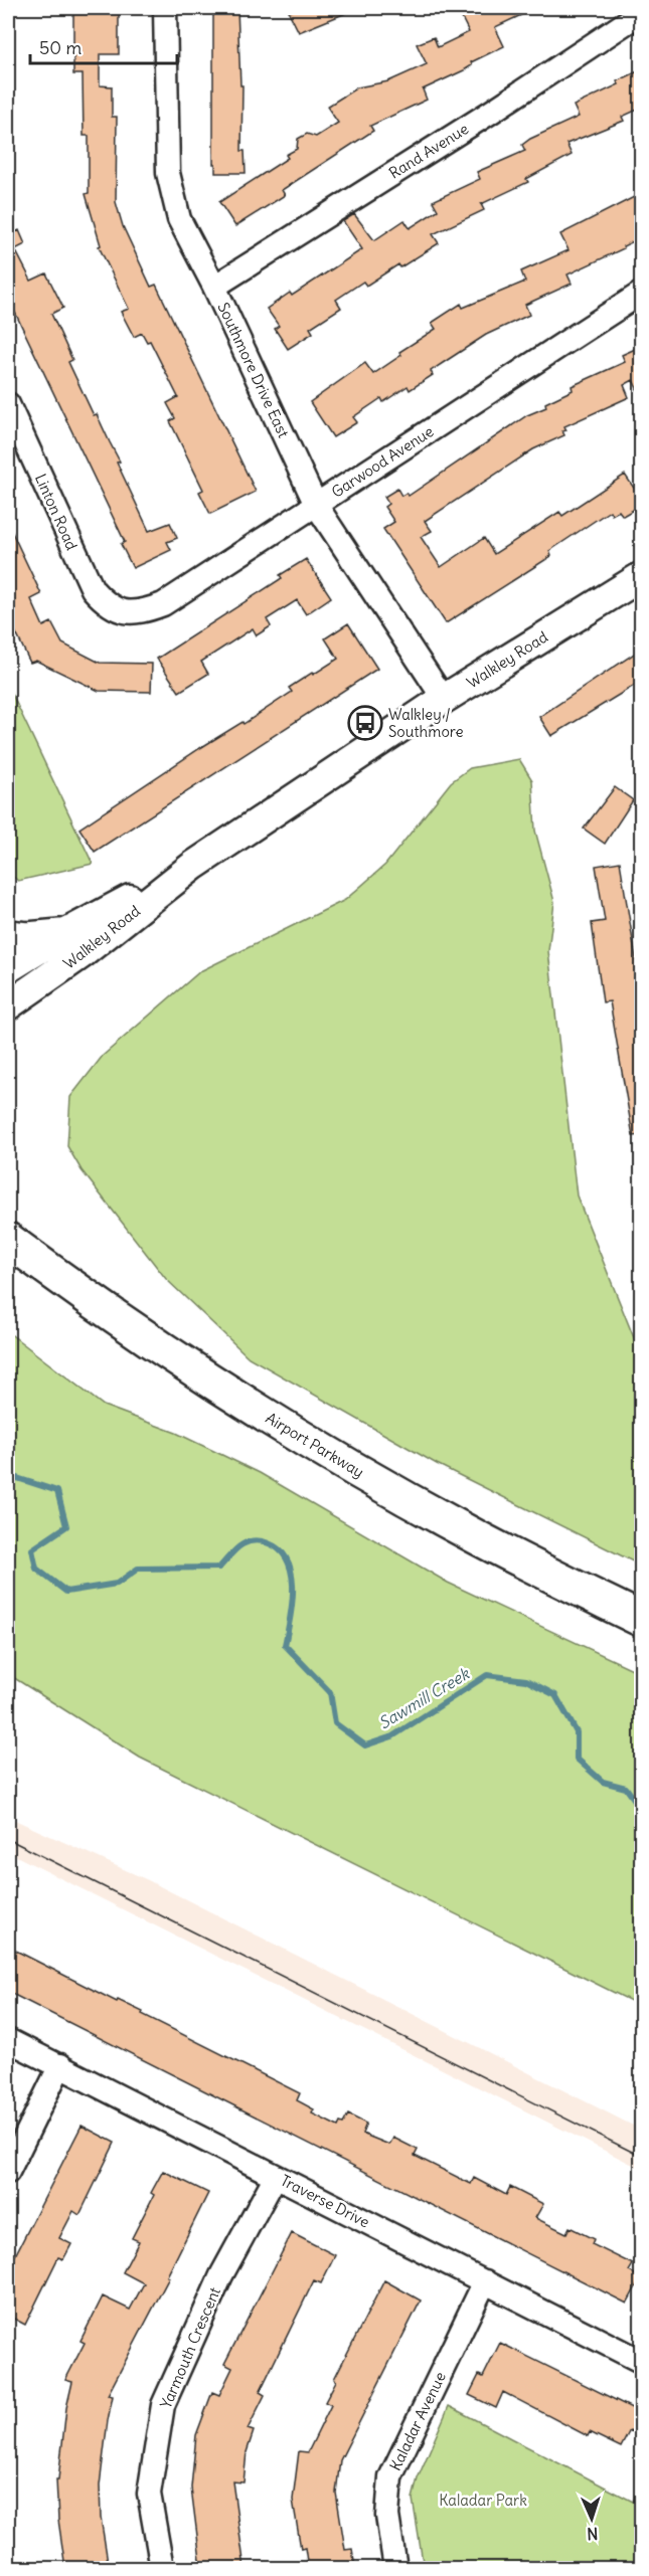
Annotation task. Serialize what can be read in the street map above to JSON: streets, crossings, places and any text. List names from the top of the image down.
{
  "streets": {
    "highway": ["Airport Parkway"],
    "main road": ["Walkley Road"],
    "street": [
      "Rand Avenue",
      "Southmore Drive East",
      "Garwood Avenue",
      "Linton Road",
      "Traverse Drive",
      "Yarmouth Crescent",
      "Kaladar Avenue"
    ]
  },
  "crossings": [
    ["Rand Avenue", "Southmore Drive East"],
    ["Southmore Drive East", "Garwood Avenue"],
    ["Southmore Drive East", "Walkley Road"],
    ["Garwood Avenue", "Linton Road"],
    ["Traverse Drive", "Yarmouth Crescent"],
    ["Traverse Drive", "Kaladar Avenue"]
  ],
  "water": ["Sawmill Creek"],
  "parks": ["Kaladar Park"],
  "places": {
    "bus stop": ["Walkley / Southmore"]
  },
  "scale_bar": "50 m",
  "north": "bottom"
}
